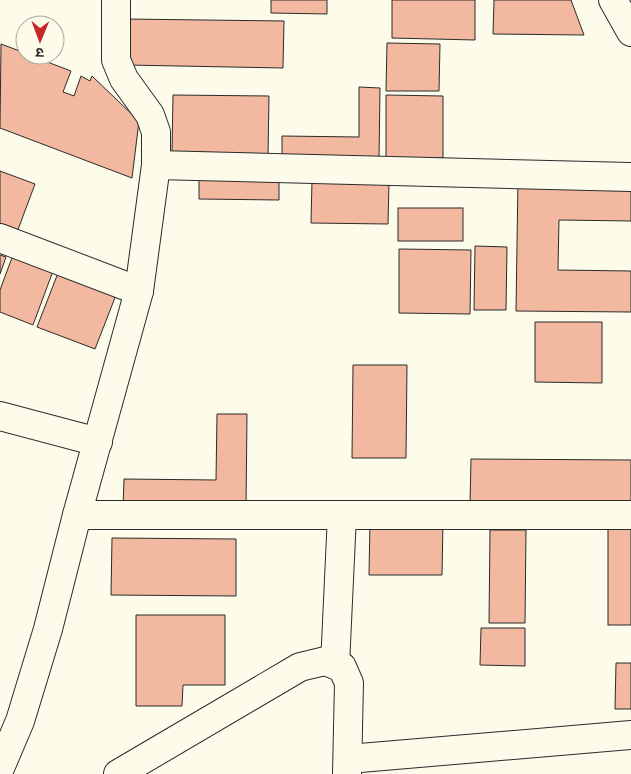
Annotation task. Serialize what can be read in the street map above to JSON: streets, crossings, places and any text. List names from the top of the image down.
{
  "north": "bottom"
}
